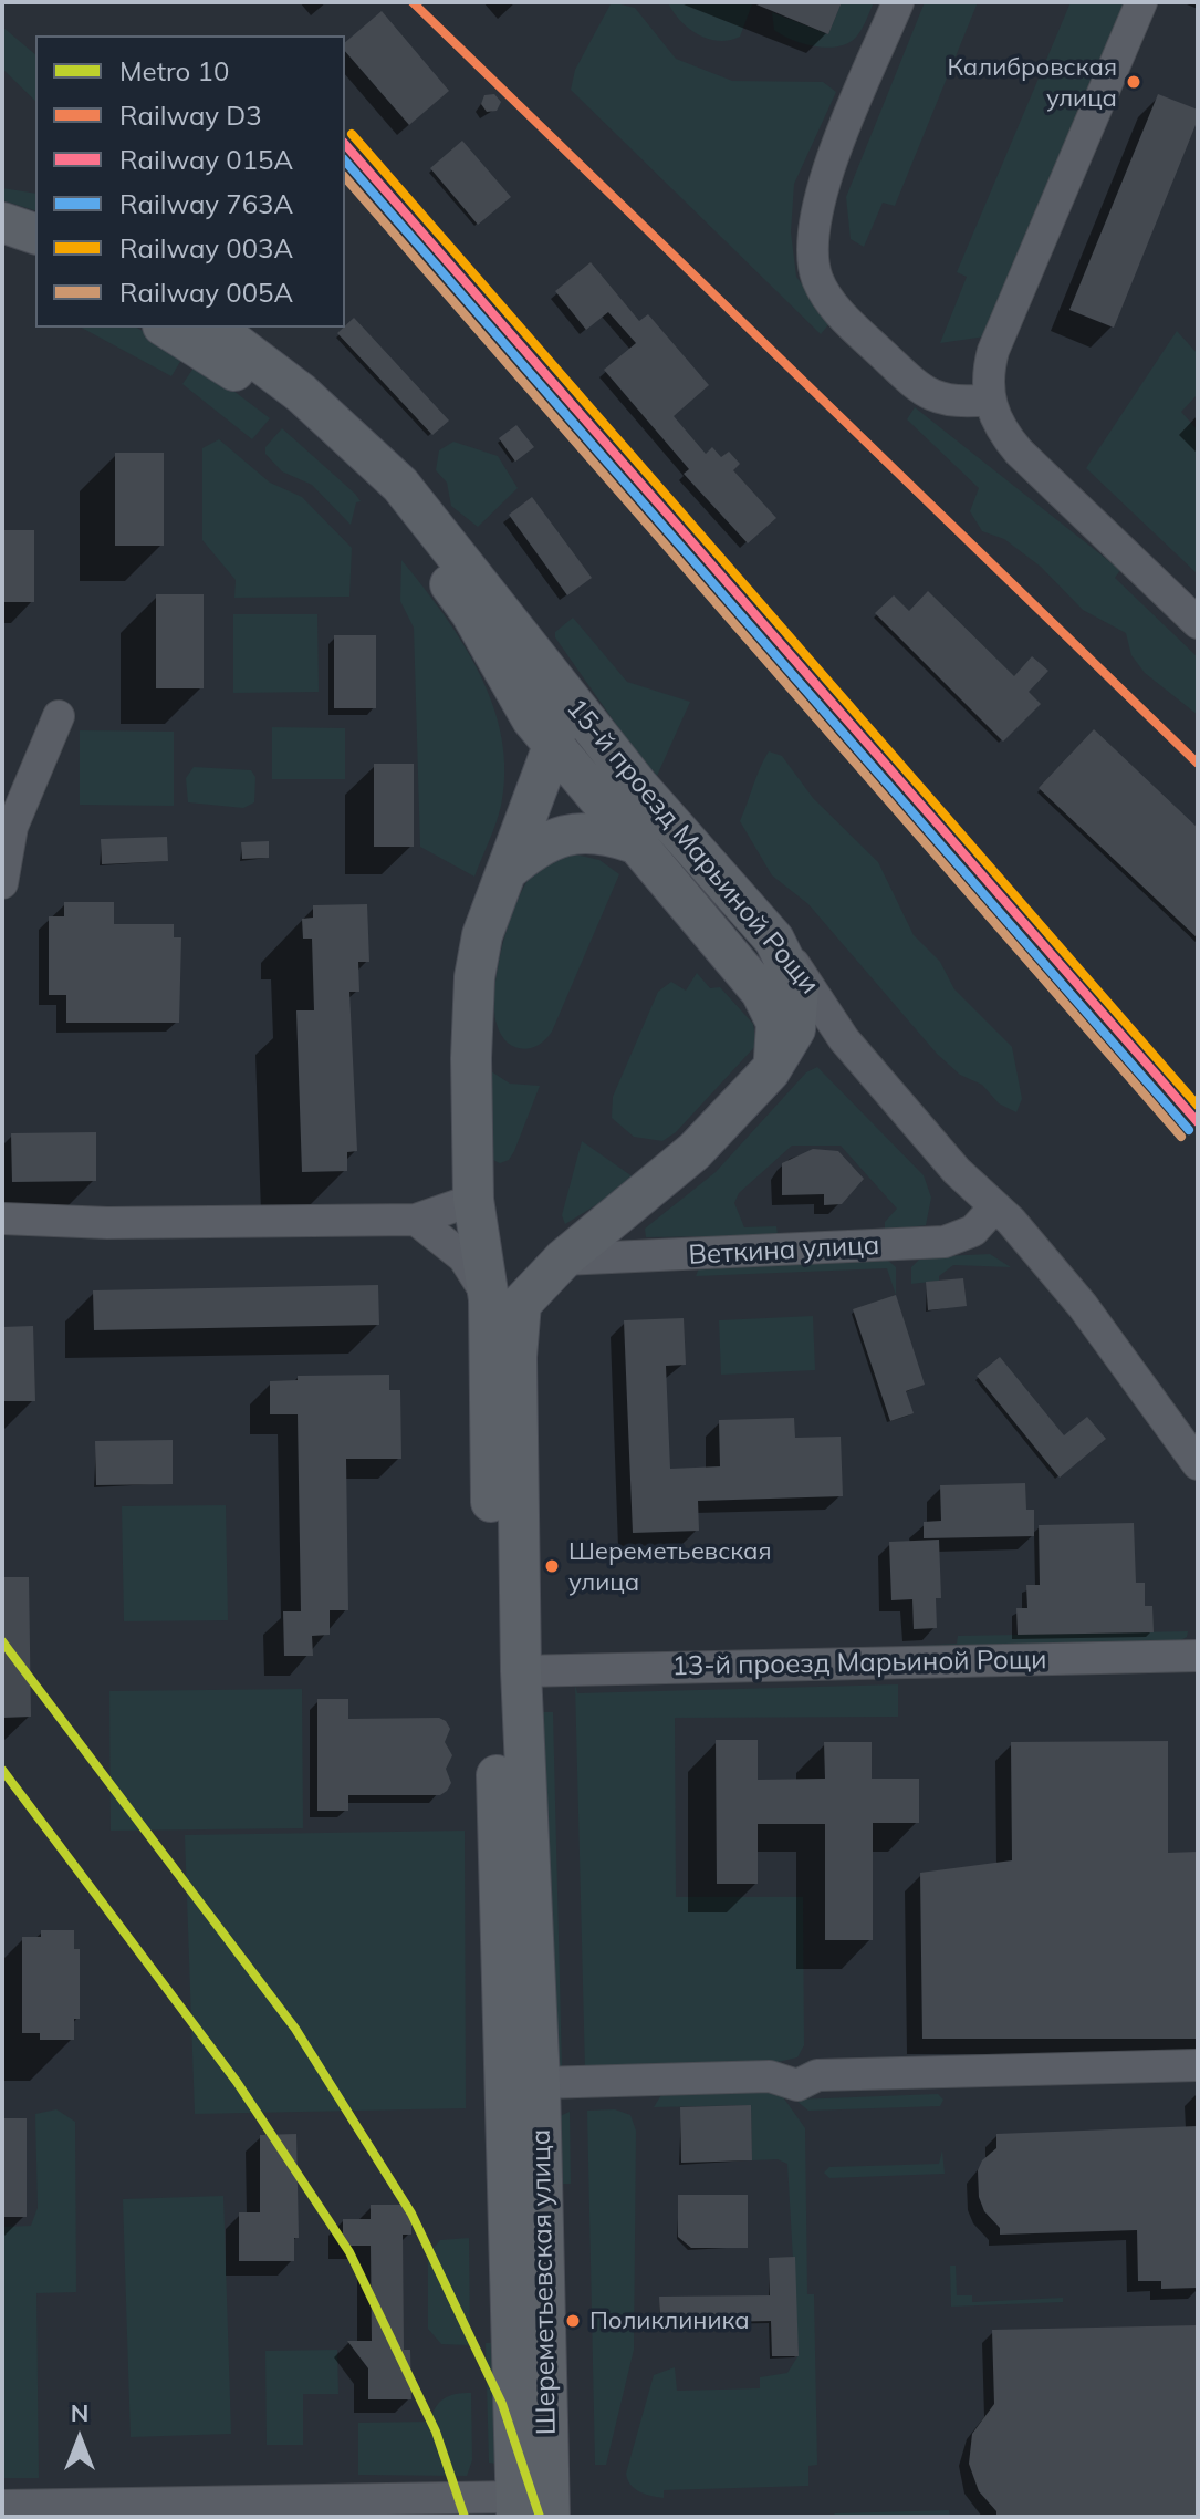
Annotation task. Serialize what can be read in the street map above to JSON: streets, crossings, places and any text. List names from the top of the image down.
{
  "streets": {
    "main road": ["15-й проезд Марьиной Рощи", "Шереметьевская улица"],
    "street": ["Веткина улица", "13-й проезд Марьиной Рощи"]
  },
  "crossings": [
    ["13-й проезд Марьиной Рощи", "Шереметьевская улица"]
  ],
  "places": ["Калибровская улица", "Шереметьевская улица", "Поликлиника"],
  "lines": [
    "rail line D3",
    "rail line 003А",
    "rail line 015А",
    "rail line 763А",
    "rail line 005А",
    "metro line 10"
  ],
  "legend": [
    "Metro 10",
    "Railway D3",
    "Railway 015А",
    "Railway 763А",
    "Railway 003А",
    "Railway 005А"
  ],
  "north": "top"
}
